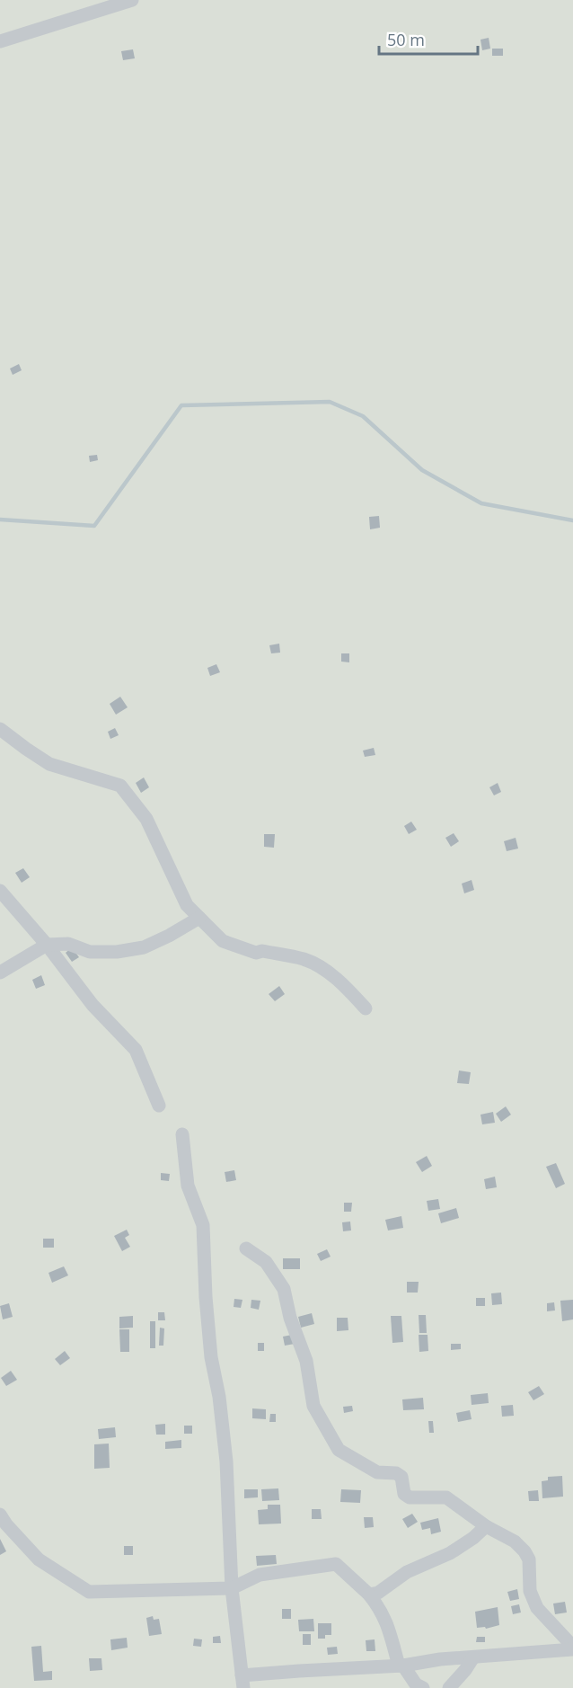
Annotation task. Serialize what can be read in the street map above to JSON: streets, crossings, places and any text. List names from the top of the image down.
{
  "scale_bar": "50 m"
}
